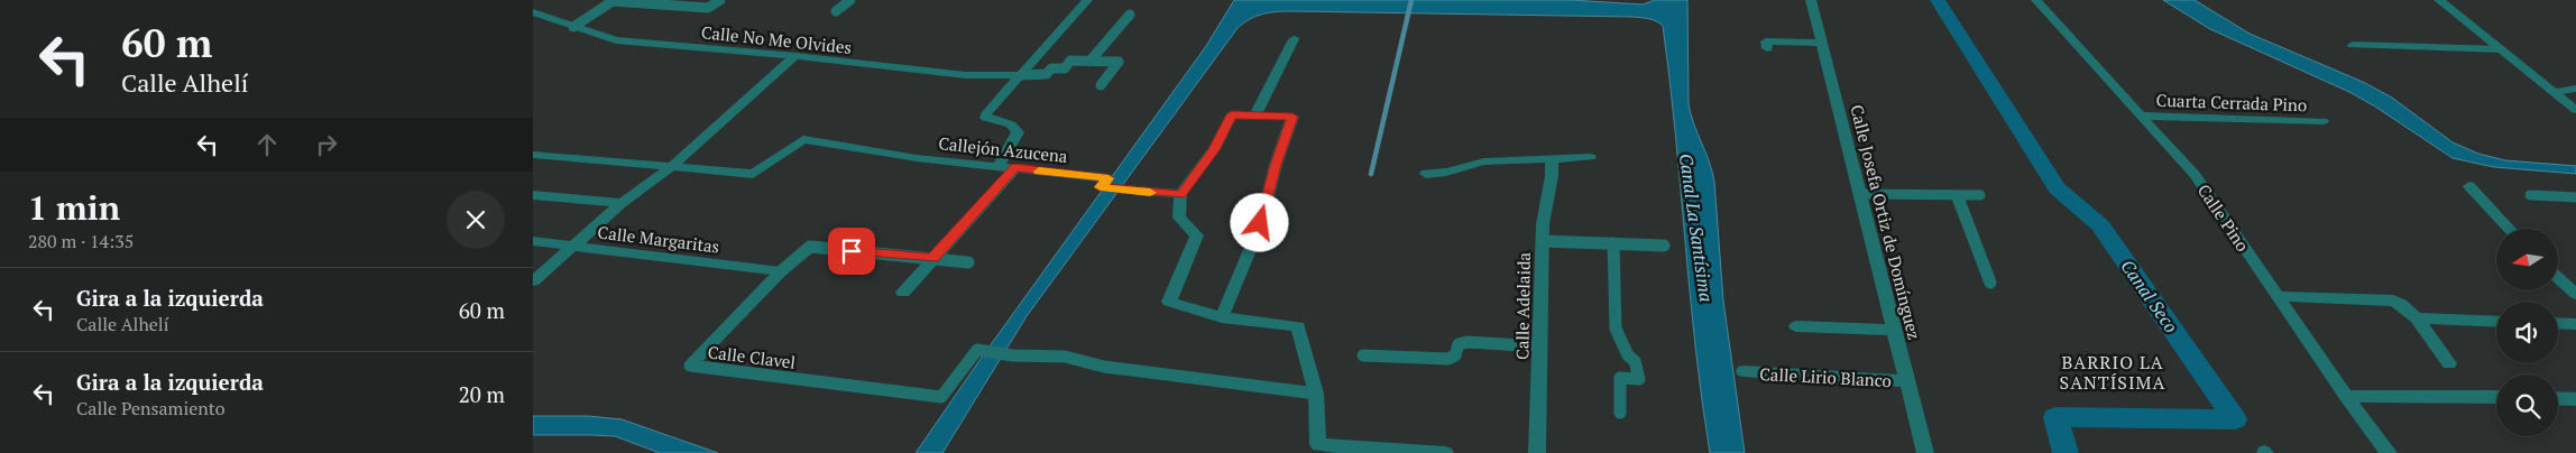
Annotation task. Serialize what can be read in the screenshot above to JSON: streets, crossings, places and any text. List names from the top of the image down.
{
  "streets": {
    "street": [
      "Calle No Me Olvides",
      "Cuarta Cerrada Pino",
      "Callejón Azucena",
      "Calle Pino",
      "Calle Josefa Ortiz de Domínguez",
      "Calle Margaritas",
      "Calle Adelaida",
      "Calle Lirio Blanco"
    ],
    "lane": ["Calle Clavel"]
  },
  "crossings": [
    ["Cuarta Cerrada Pino", "Calle Pino"],
    ["Calle Josefa Ortiz de Domínguez", "Calle Lirio Blanco"],
    ["Calle Margaritas", "Calle Clavel"]
  ],
  "districts": ["BARRIO LA SANTÍSIMA"],
  "water": ["Canal La Santísima", "Canal Seco"],
  "north": "left",
  "page": {
    "turn": ["60 m", "Calle Alhelí"],
    "heading": ["1 min", "280 m · 14:35"],
    "list": [
      {
        "name": "Gira a la izquierda",
        "note": "Calle Alhelí",
        "value": "60 m"
      },
      {
        "name": "Gira a la izquierda",
        "note": "Calle Pensamiento",
        "value": "20 m"
      }
    ]
  }
}
